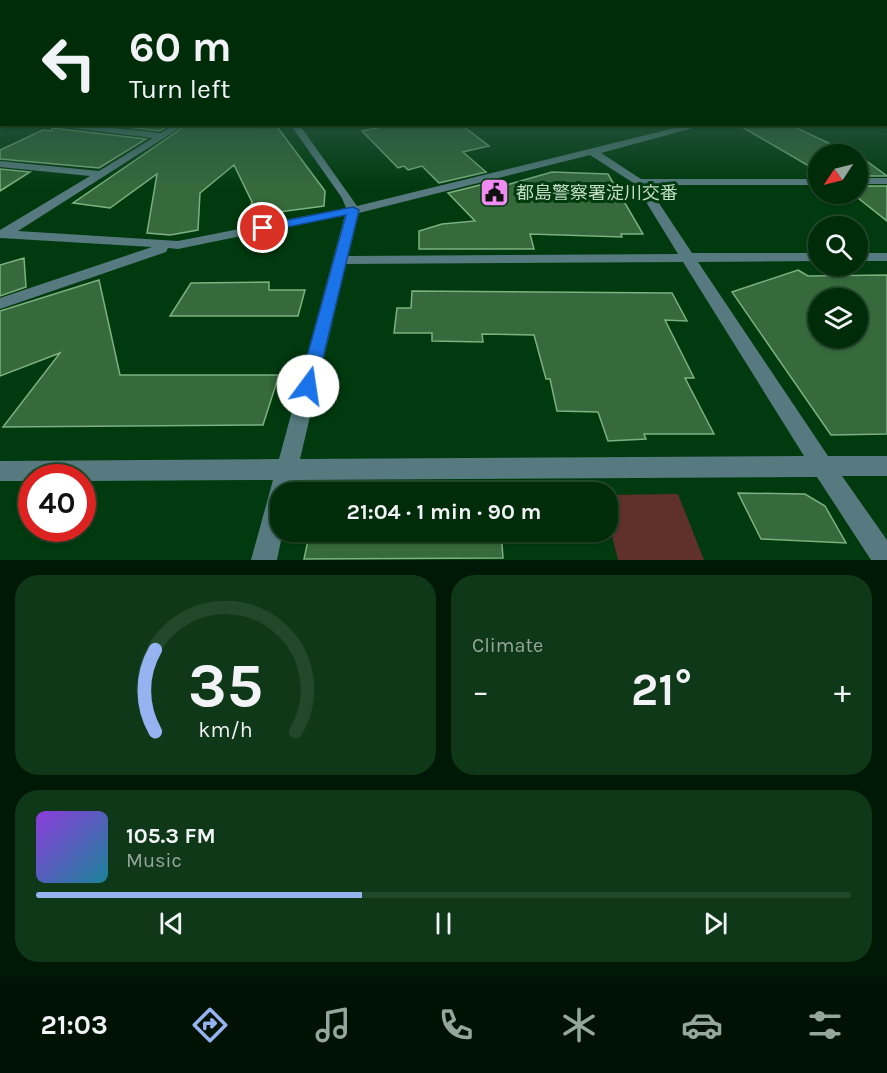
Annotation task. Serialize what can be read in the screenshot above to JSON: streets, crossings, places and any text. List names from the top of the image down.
{
  "places": {
    "public building": ["都島警察署淀川交番"]
  },
  "north": "bottom left",
  "page": {
    "turn": ["60 m", "Turn left"],
    "limit": "40",
    "trip": "21:04 · 1 min · 90 m",
    "tile": "Climate",
    "heat": ["−", "21°", "+"],
    "song": ["105.3 FM", "Music"],
    "tabs": "21:03",
    "gauge": ["35", "km/h"]
  }
}
